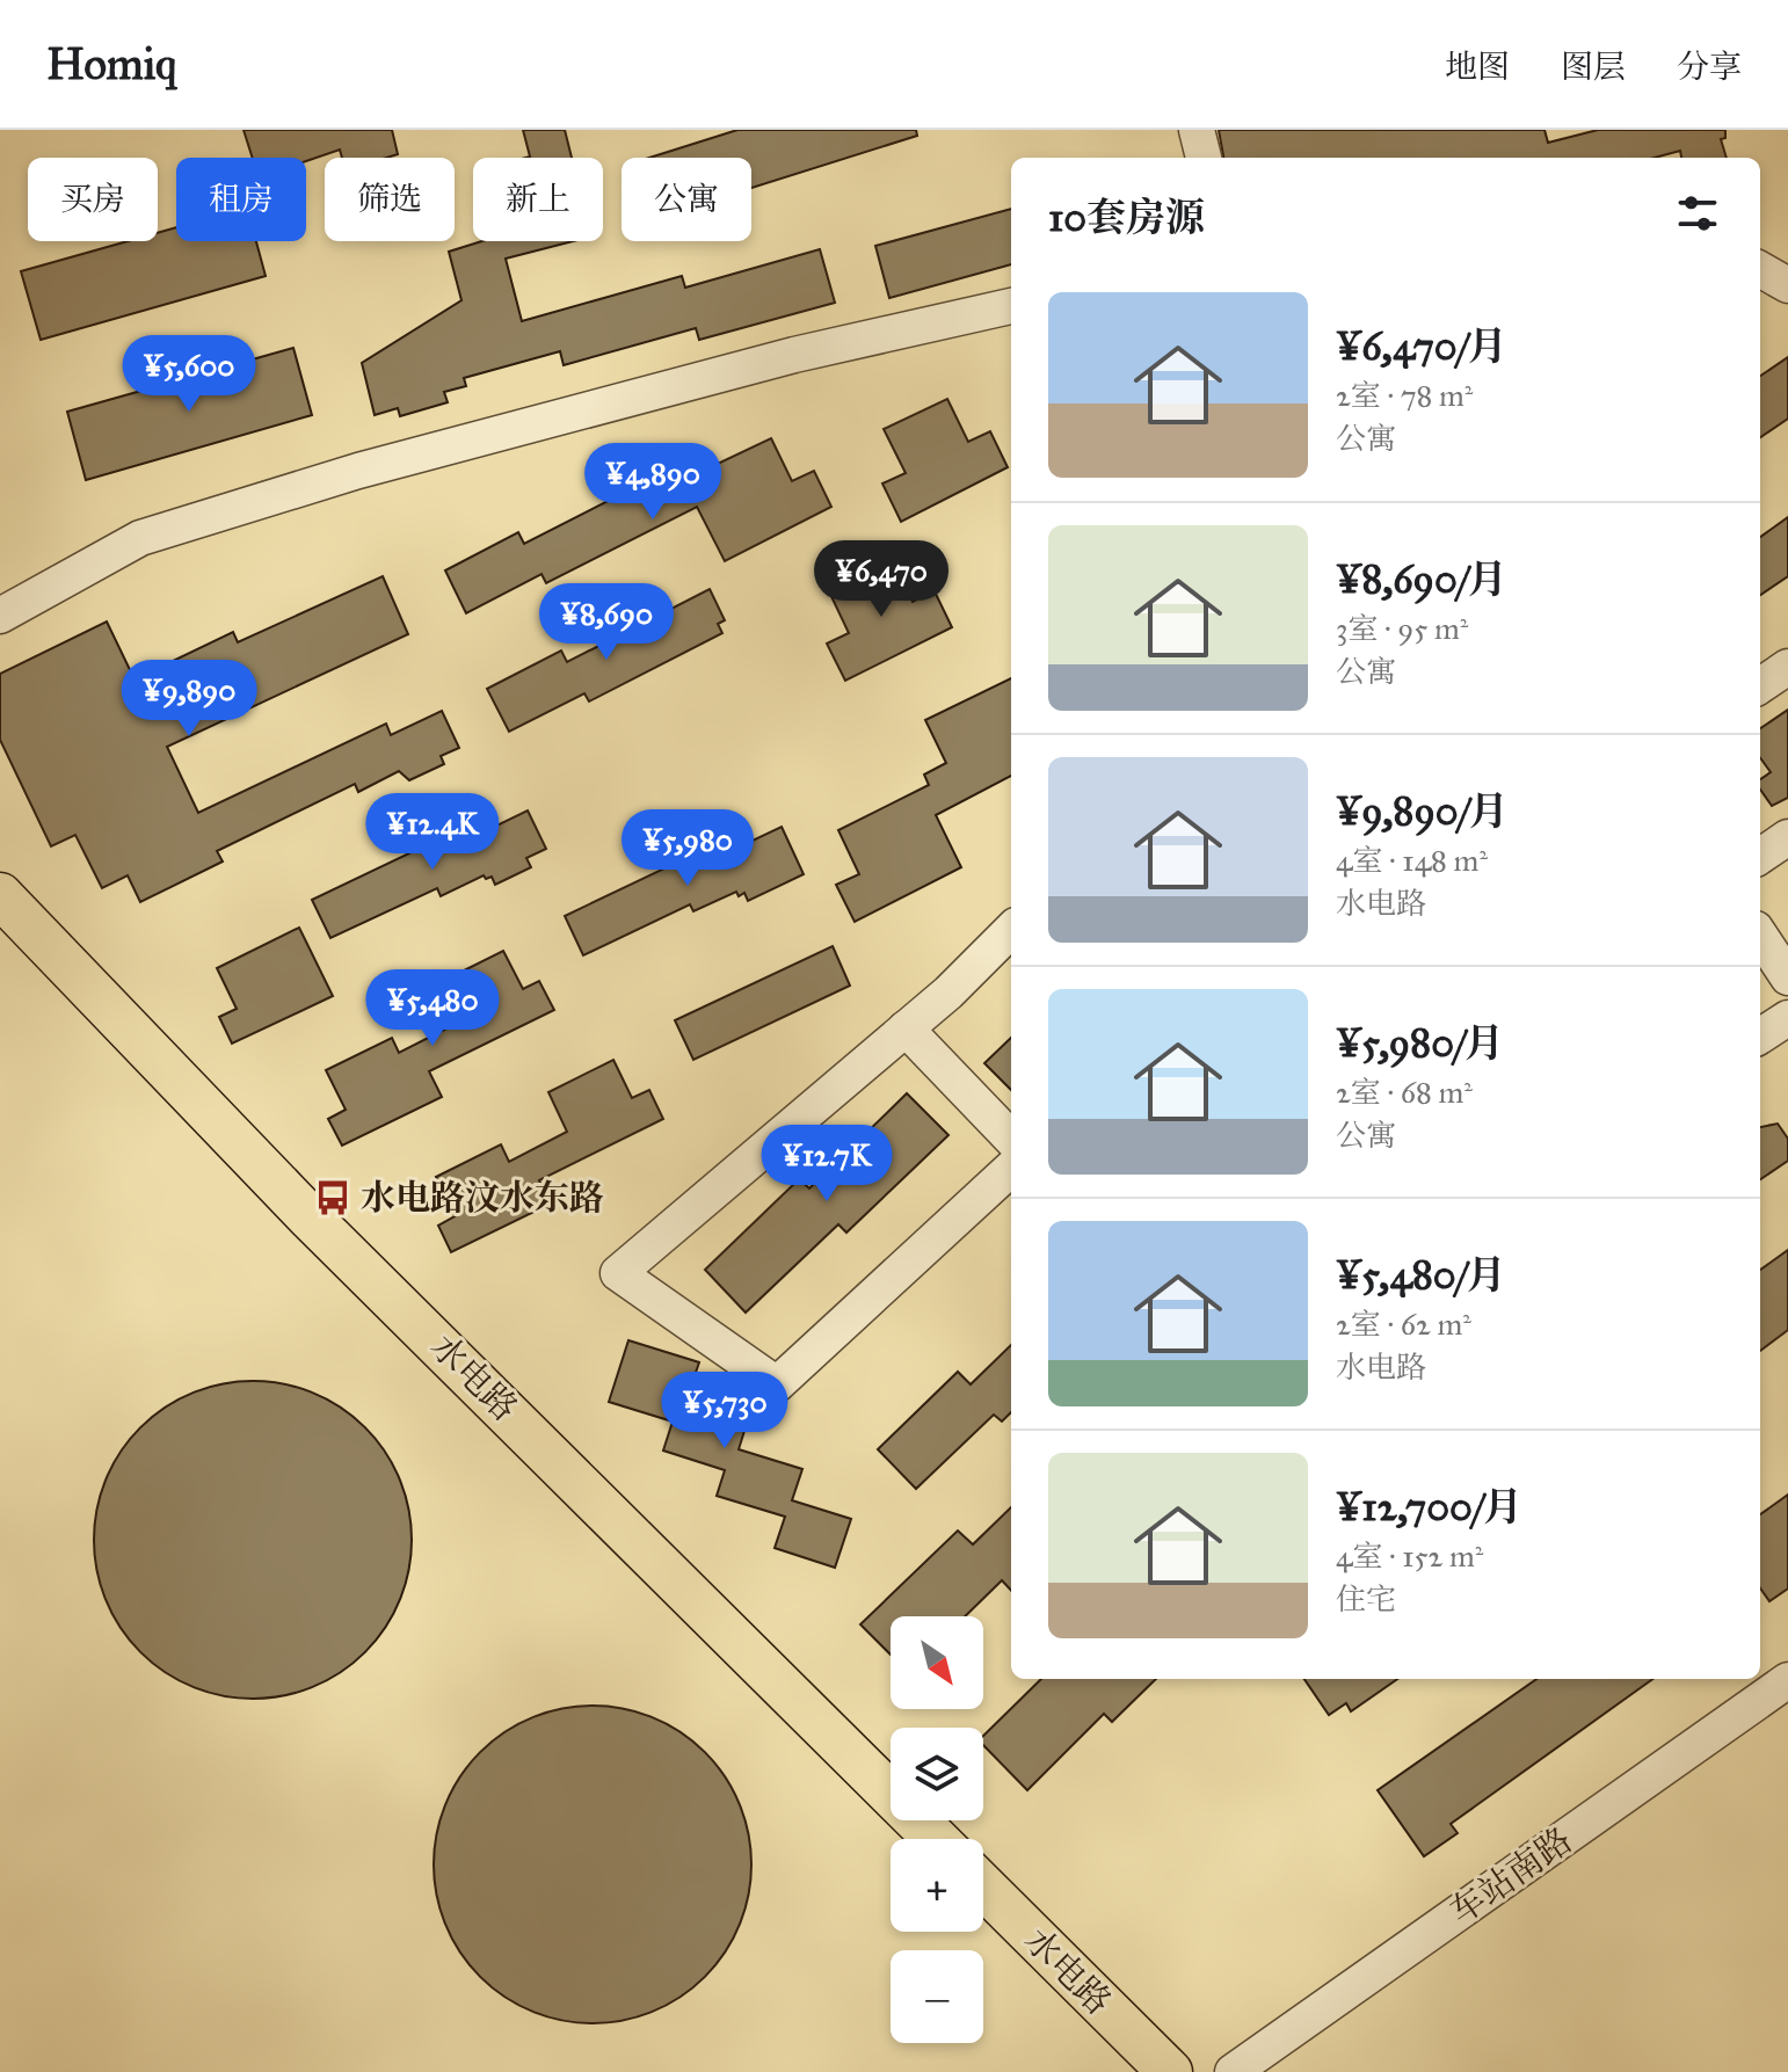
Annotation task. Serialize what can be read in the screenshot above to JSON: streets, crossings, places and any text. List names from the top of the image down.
{
  "streets": {
    "main road": ["水电路"],
    "street": ["车站南路"]
  },
  "places": {
    "bus stop": ["水电路汶水东路"]
  },
  "north": "bottom right",
  "page": {
    "header": "Homiq",
    "nav": ["地图", "图层", "分享"],
    "chip": [
      "买房",
      "租房",
      "筛选",
      "新上",
      "公寓"
    ],
    "heading": "10套房源",
    "list": [
      {
        "name": "¥6,470/月",
        "note": "2室 · 78 m² · 公寓"
      },
      {
        "name": "¥8,690/月",
        "note": "3室 · 95 m² · 公寓"
      },
      {
        "name": "¥9,890/月",
        "note": "4室 · 148 m² · 水电路"
      },
      {
        "name": "¥5,980/月",
        "note": "2室 · 68 m² · 公寓"
      },
      {
        "name": "¥5,480/月",
        "note": "2室 · 62 m² · 水电路"
      },
      {
        "name": "¥12,700/月",
        "note": "4室 · 152 m² · 住宅"
      }
    ],
    "price": [
      "¥5,600",
      "¥4,890",
      "¥6,470",
      "¥8,690",
      "¥9,890",
      "¥12.4K",
      "¥5,980",
      "¥5,480",
      "¥12.7K",
      "¥5,730"
    ],
    "map_buttons": ["+", "−"]
  }
}
